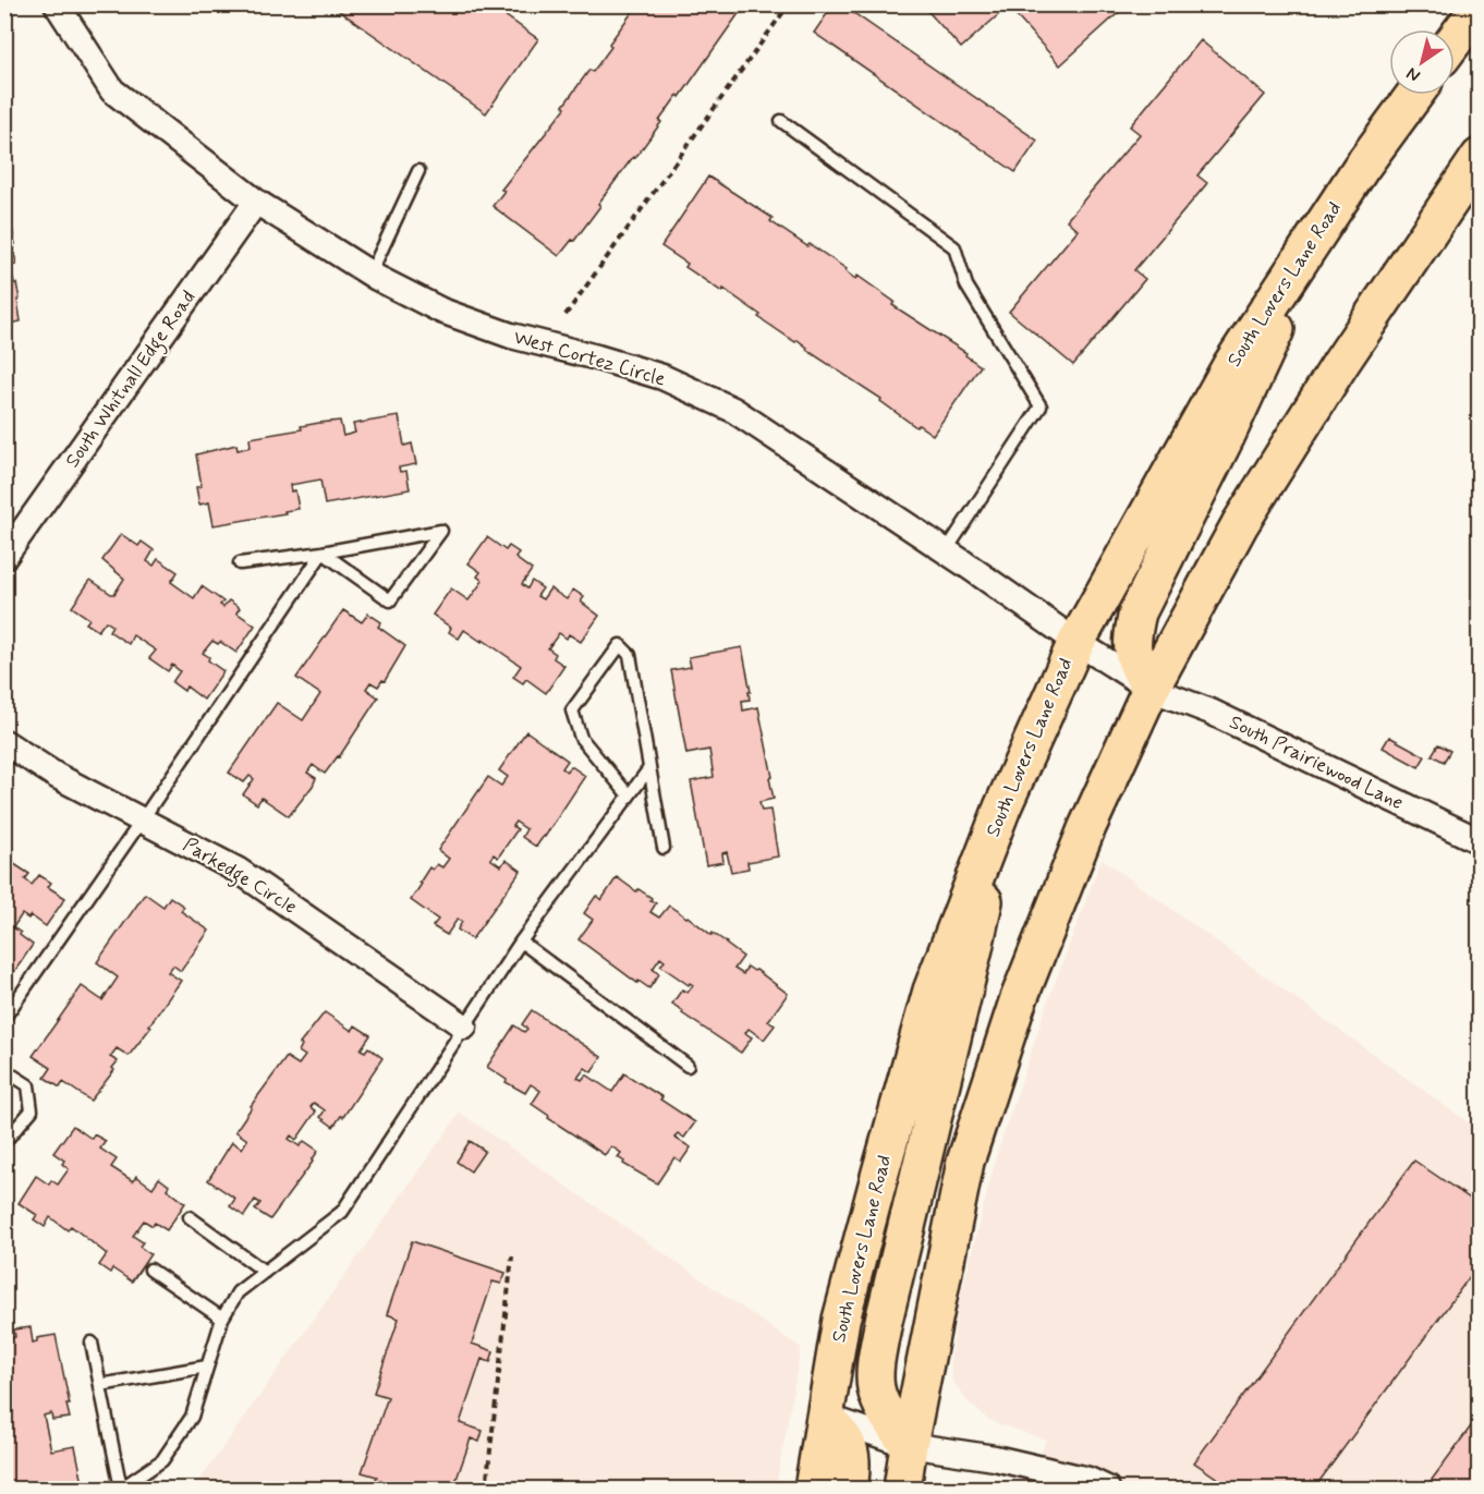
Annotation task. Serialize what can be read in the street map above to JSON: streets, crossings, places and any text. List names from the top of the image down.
{
  "streets": {
    "main road": ["South Lovers Lane Road"],
    "street": [
      "West Cortez Circle",
      "South Whitnall Edge Road",
      "South Prairiewood Lane",
      "Parkedge Circle"
    ]
  },
  "crossings": [
    ["South Lovers Lane Road", "West Cortez Circle"],
    ["West Cortez Circle", "South Whitnall Edge Road"],
    ["West Cortez Circle", "South Prairiewood Lane"]
  ],
  "north": "bottom left"
}
